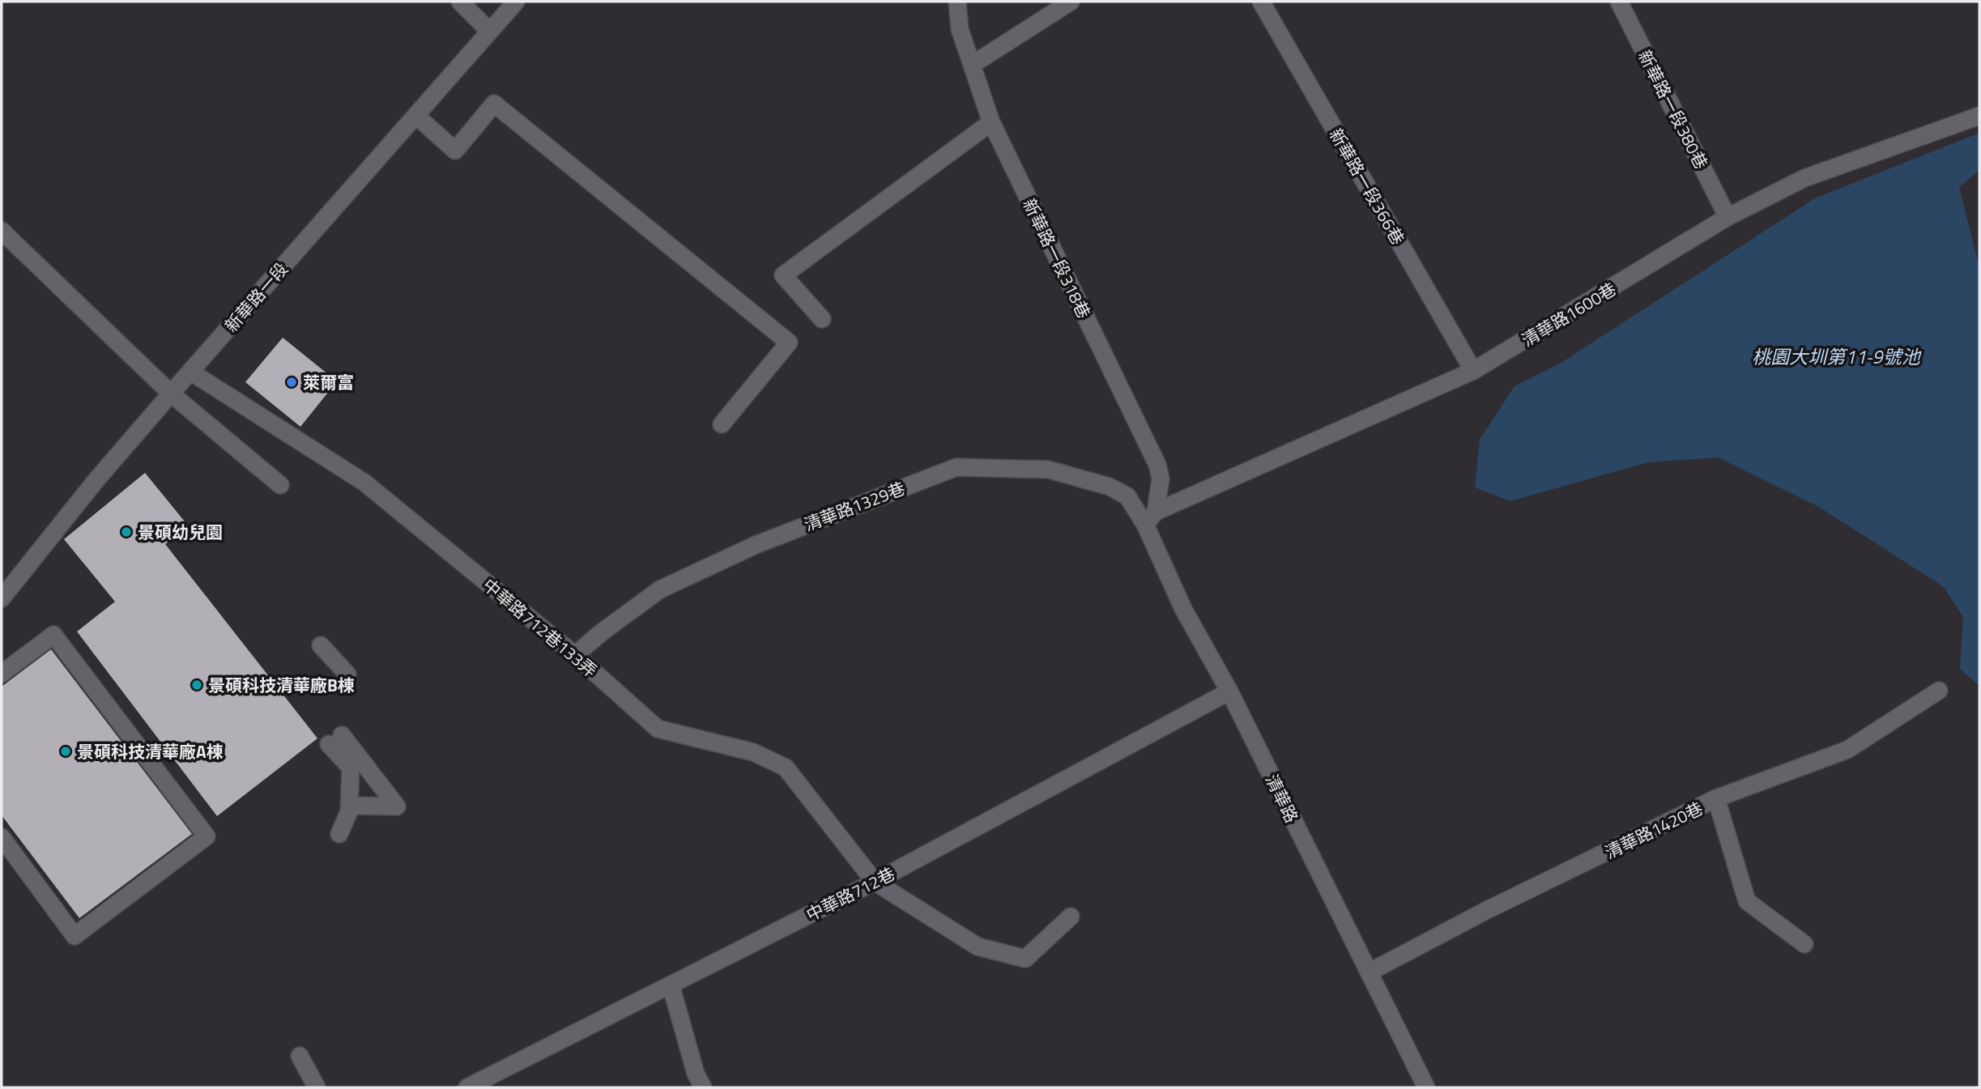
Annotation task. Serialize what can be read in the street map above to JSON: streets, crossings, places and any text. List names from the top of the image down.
{
  "streets": {
    "street": [
      "新華路一段380巷",
      "新華路一段366巷",
      "新華路一段318巷",
      "新華路一段",
      "清華路1600巷",
      "清華路1329巷",
      "中華路712巷133弄",
      "清華路",
      "清華路1420巷",
      "中華路712巷"
    ]
  },
  "crossings": [
    ["新華路一段380巷", "清華路1600巷"],
    ["新華路一段366巷", "清華路1600巷"],
    ["新華路一段318巷", "清華路1600巷"],
    ["新華路一段318巷", "清華路1329巷"],
    ["新華路一段318巷", "清華路"],
    ["新華路一段", "中華路712巷133弄"],
    ["清華路1600巷", "清華路1329巷"],
    ["清華路1600巷", "清華路"],
    ["清華路1329巷", "中華路712巷133弄"],
    ["清華路1329巷", "清華路"],
    ["中華路712巷133弄", "中華路712巷"],
    ["清華路", "清華路1420巷"],
    ["清華路", "中華路712巷"]
  ],
  "water": ["桃園大圳第11-9號池"],
  "places": [
    "萊爾富",
    "景碩幼兒園",
    "景碩科技清華廠B棟",
    "景碩科技清華廠A棟"
  ]
}
